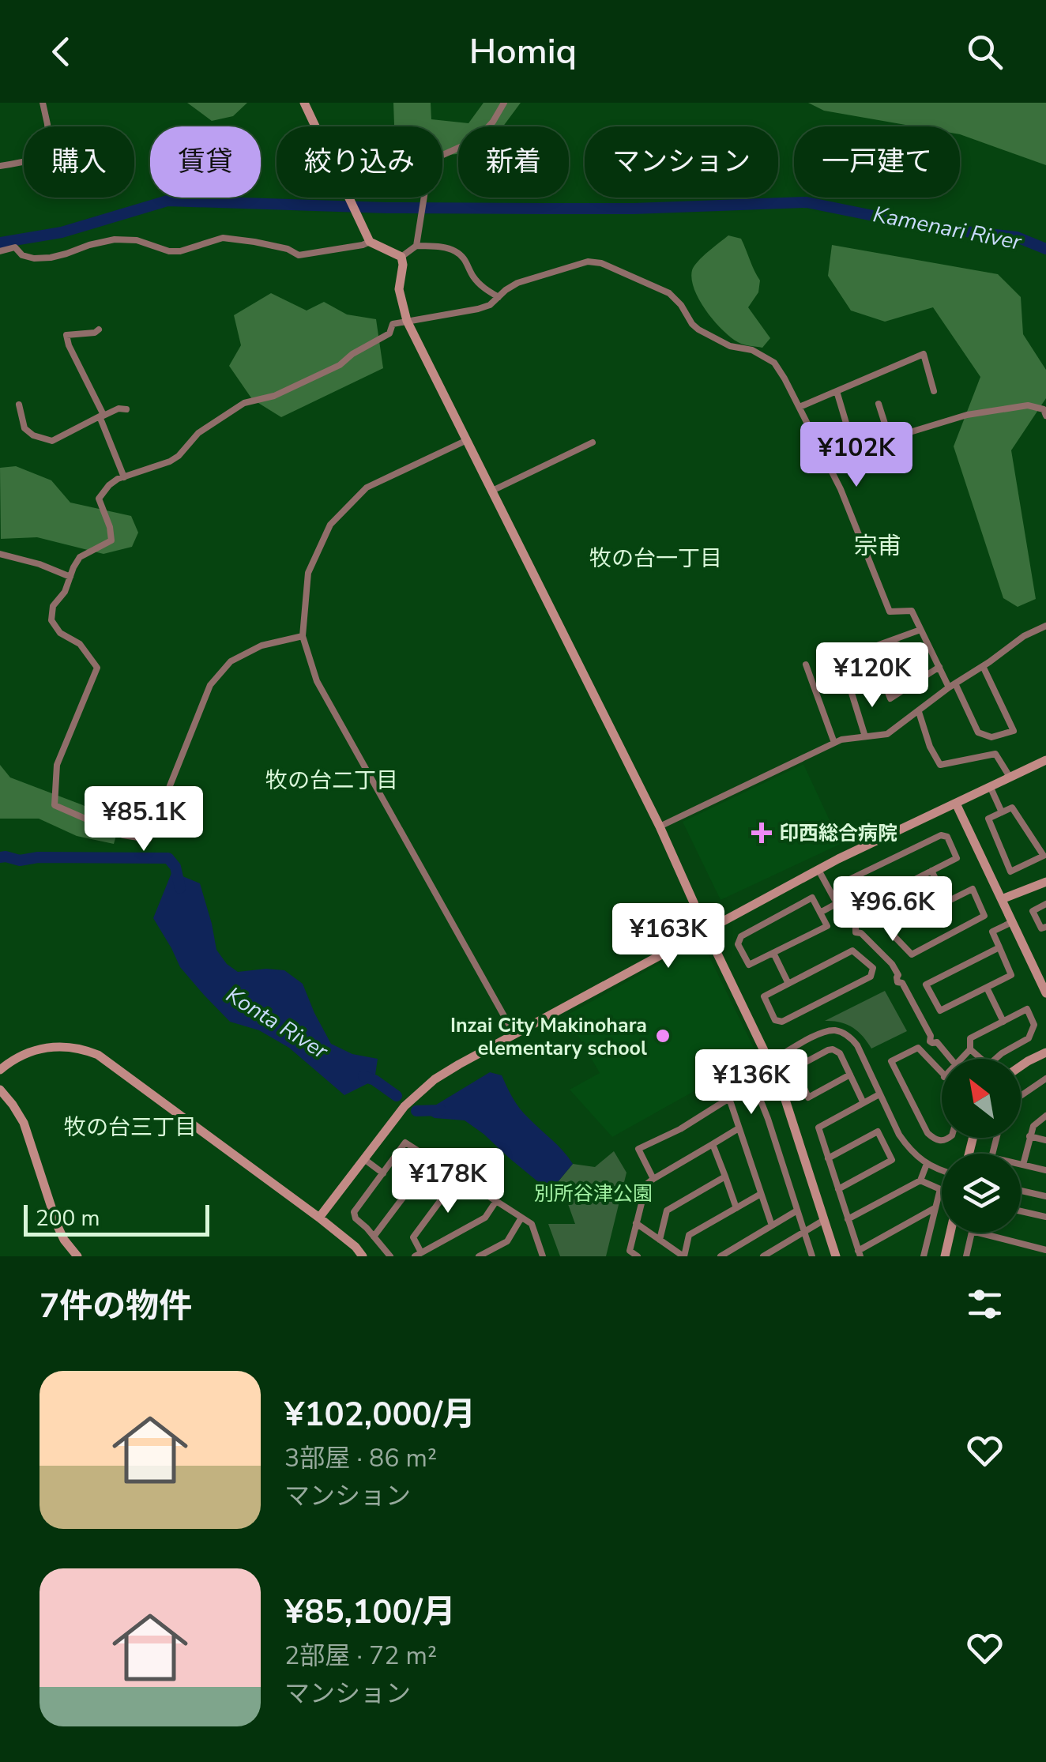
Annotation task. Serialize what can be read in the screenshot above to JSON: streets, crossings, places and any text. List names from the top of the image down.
{
  "districts": [
    "宗甫",
    "牧の台一丁目",
    "牧の台二丁目",
    "牧の台三丁目"
  ],
  "water": ["Kamenari River", "Konta River"],
  "parks": ["別所谷津公園"],
  "places": {
    "health": ["印西総合病院"],
    "other": ["Inzai City Makinohara elementary school"]
  },
  "scale_bar": "200 m",
  "north": "top left",
  "page": {
    "header": "Homiq",
    "chip": [
      "購入",
      "賃貸",
      "絞り込み",
      "新着",
      "マンション",
      "一戸建て"
    ],
    "price": [
      "¥102K",
      "¥120K",
      "¥85.1K",
      "¥96.6K",
      "¥163K",
      "¥136K",
      "¥178K"
    ],
    "scale": "200 m",
    "heading": "7件の物件",
    "list": [
      {
        "name": "¥102,000/月",
        "note": "3部屋 · 86 m² · マンション"
      },
      {
        "name": "¥85,100/月",
        "note": "2部屋 · 72 m² · マンション"
      }
    ]
  }
}
